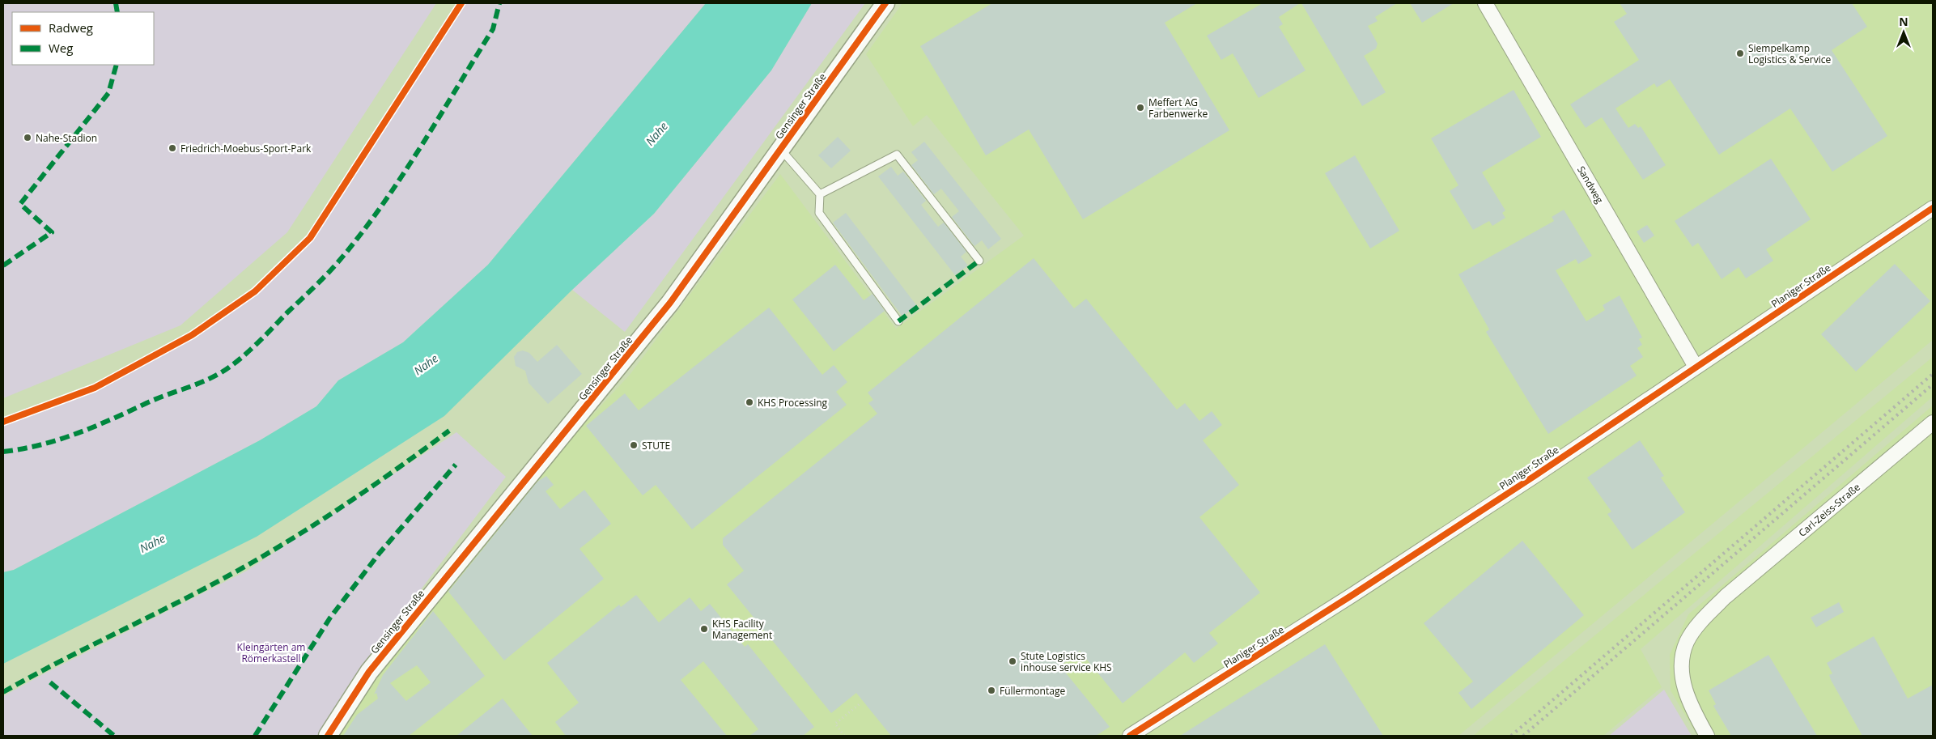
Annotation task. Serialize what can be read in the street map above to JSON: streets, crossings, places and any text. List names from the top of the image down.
{
  "streets": {
    "street": [
      "Gensinger Straße",
      "Sandweg",
      "Planiger Straße",
      "Carl-Zeiss-Straße"
    ]
  },
  "crossings": [
    ["Sandweg", "Planiger Straße"]
  ],
  "water": ["Nahe"],
  "parks": ["Kleingärten am Römerkastell"],
  "places": [
    "Siempelkamp Logistics & Service",
    "Meffert AG Farbenwerke",
    "Nahe-Stadion",
    "Friedrich-Moebus-Sport-Park",
    "KHS Processing",
    "STUTE",
    "KHS Facility Management",
    "Stute Logistics inhouse service KHS",
    "Füllermontage"
  ],
  "legend": ["Radweg", "Weg"],
  "north": "top"
}
